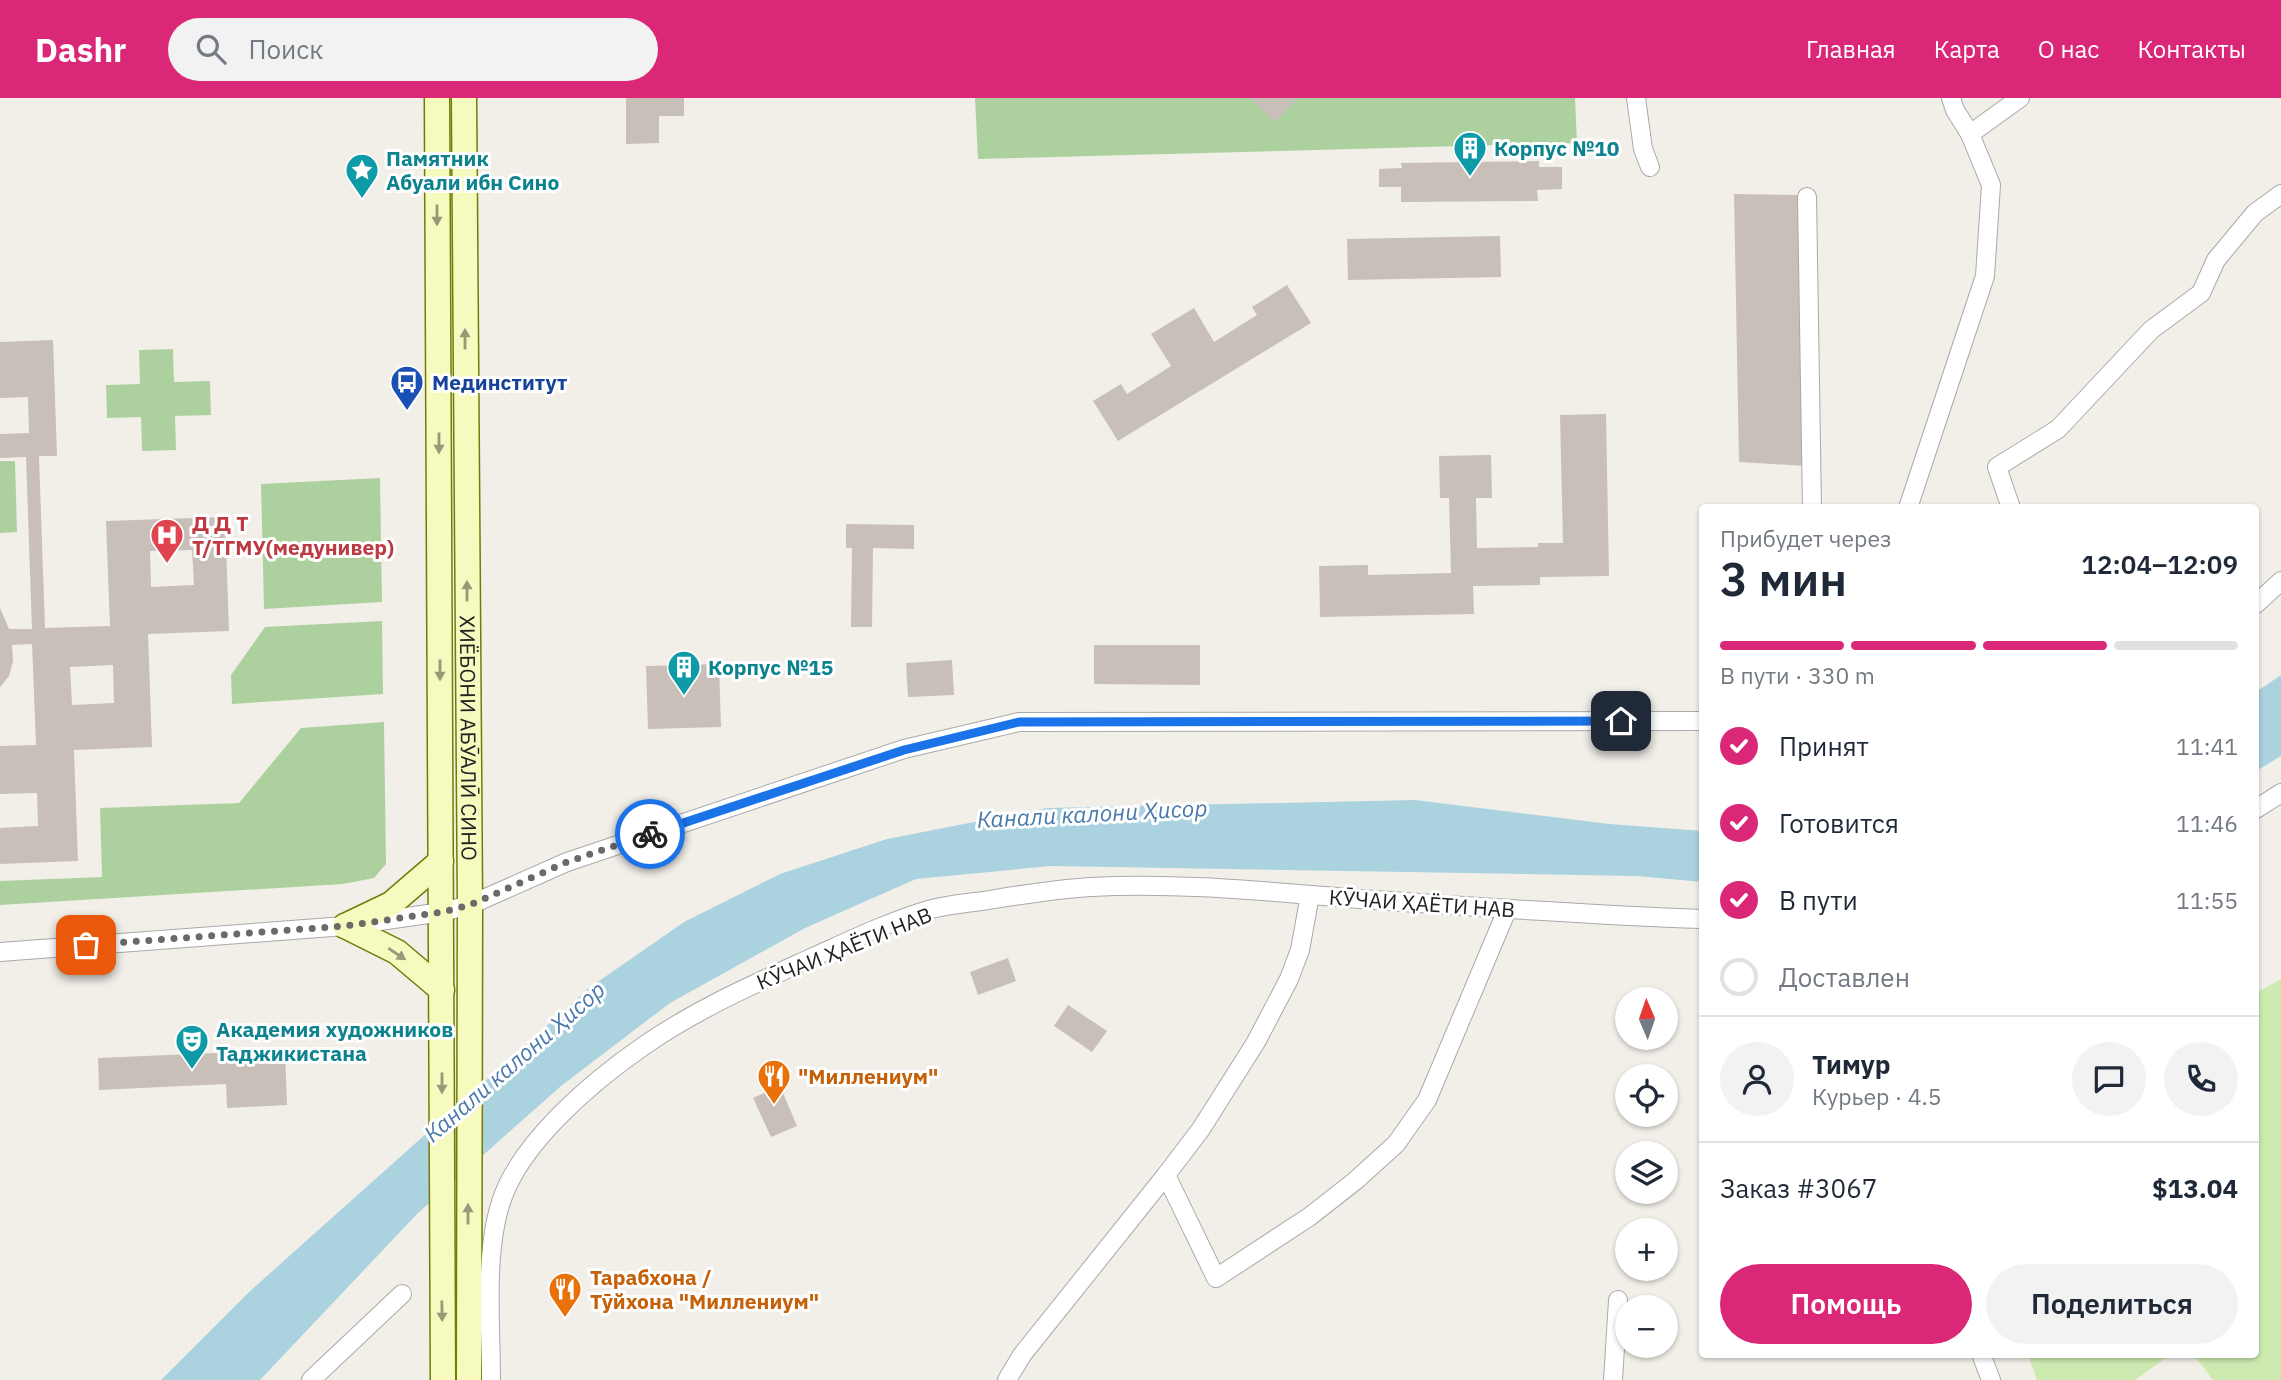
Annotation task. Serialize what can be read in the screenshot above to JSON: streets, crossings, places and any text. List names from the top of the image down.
{
  "streets": {
    "main road": ["ХИЁБОНИ АБӮАЛӢ СИНО"],
    "street": ["КӮЧАИ ҲАЁТИ НАВ"]
  },
  "water": ["Канали калони Ҳисор"],
  "places": {
    "building": ["Корпус №10", "Корпус №15"],
    "place": ["Памятник Абуали ибн Сино"],
    "bus stop": ["Мединститут"],
    "hospital": ["Д Д Т Т/ТГМУ(медунивер)"],
    "theatre": ["Академия художников Таджикистана"],
    "restaurant": ["\"Миллениум\"", "Тарабхона / Тӯйхона \"Миллениум\""]
  },
  "north": "top",
  "page": {
    "header": "Dashr",
    "search": "Поиск",
    "nav": [
      "Главная",
      "Карта",
      "О нас",
      "Контакты"
    ],
    "heading": ["3 мин", "Прибудет через", "12:04–12:09"],
    "panel": [
      "Тимур",
      "Курьер · 4.5",
      "Заказ #3067",
      "$13.04"
    ],
    "bar": "В пути · 330 m",
    "list": [
      ["Принят", "11:41"],
      ["Готовится", "11:46"],
      ["В пути", "11:55"],
      "Доставлен"
    ],
    "map_buttons": ["+", "−"],
    "buttons": ["Помощь", "Поделиться"]
  }
}
